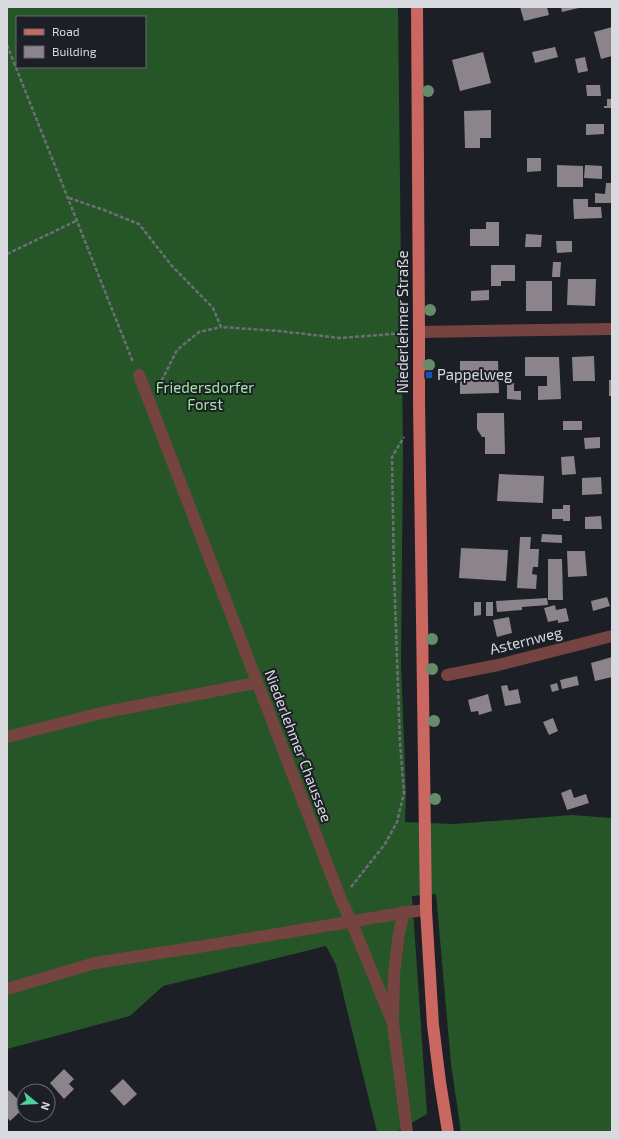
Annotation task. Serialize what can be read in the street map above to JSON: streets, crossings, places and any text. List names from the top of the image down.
{
  "streets": {
    "main road": ["Niederlehmer Straße"],
    "street": ["Asternweg", "Niederlehmer Chaussee"]
  },
  "parks": ["Friedersdorfer Forst"],
  "places": {
    "transit": ["Pappelweg"]
  },
  "legend": ["Road", "Building"],
  "north": "right"
}
